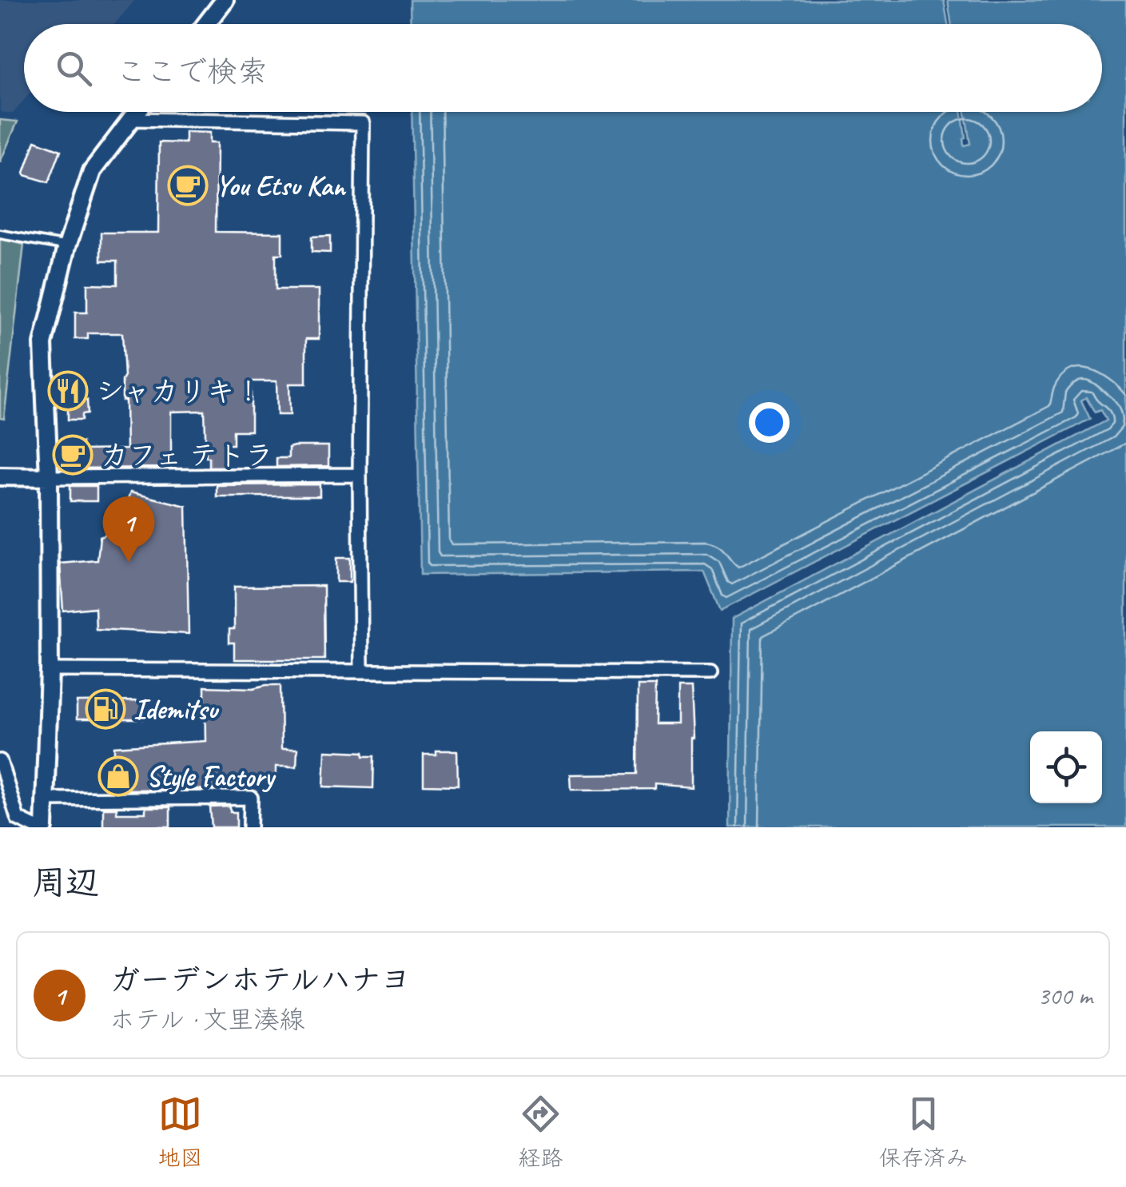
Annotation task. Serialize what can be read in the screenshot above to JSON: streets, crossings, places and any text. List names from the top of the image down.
{
  "places": {
    "cafe": ["You Etsu Kan", "カフェ テトラ"],
    "restaurant": ["シャカリキ！"],
    "fuel station": ["Idemitsu"],
    "shop": ["Style Factory"]
  },
  "page": {
    "search": "ここで検索",
    "pins": "1",
    "heading": "周辺",
    "list": [
      {
        "mark": "1",
        "name": "ガーデンホテルハナヨ",
        "note": "ホテル · 文里湊線",
        "value": "300 m"
      }
    ],
    "nav": ["地図", "経路", "保存済み"]
  }
}
